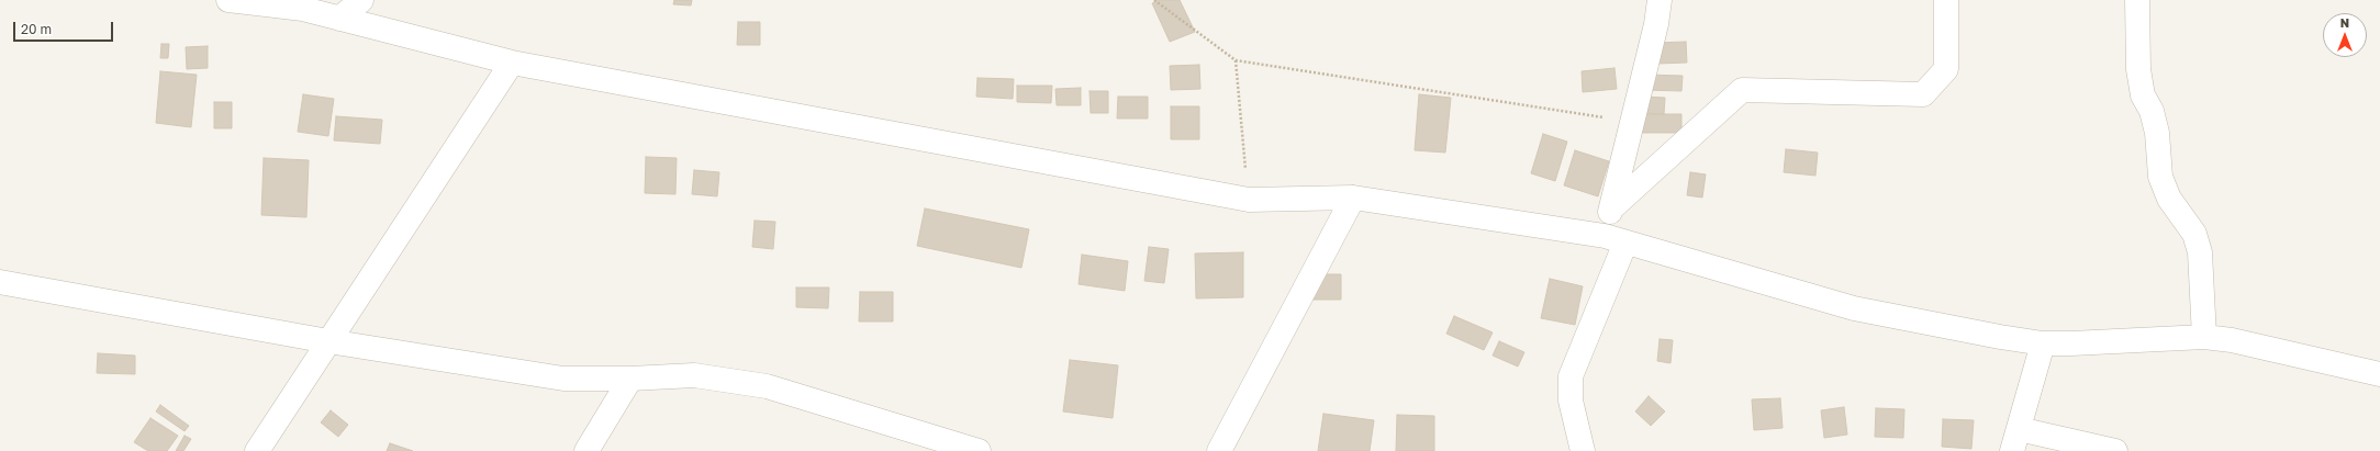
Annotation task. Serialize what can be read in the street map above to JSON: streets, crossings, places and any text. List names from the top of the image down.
{
  "scale_bar": "20 m",
  "north": "top"
}
